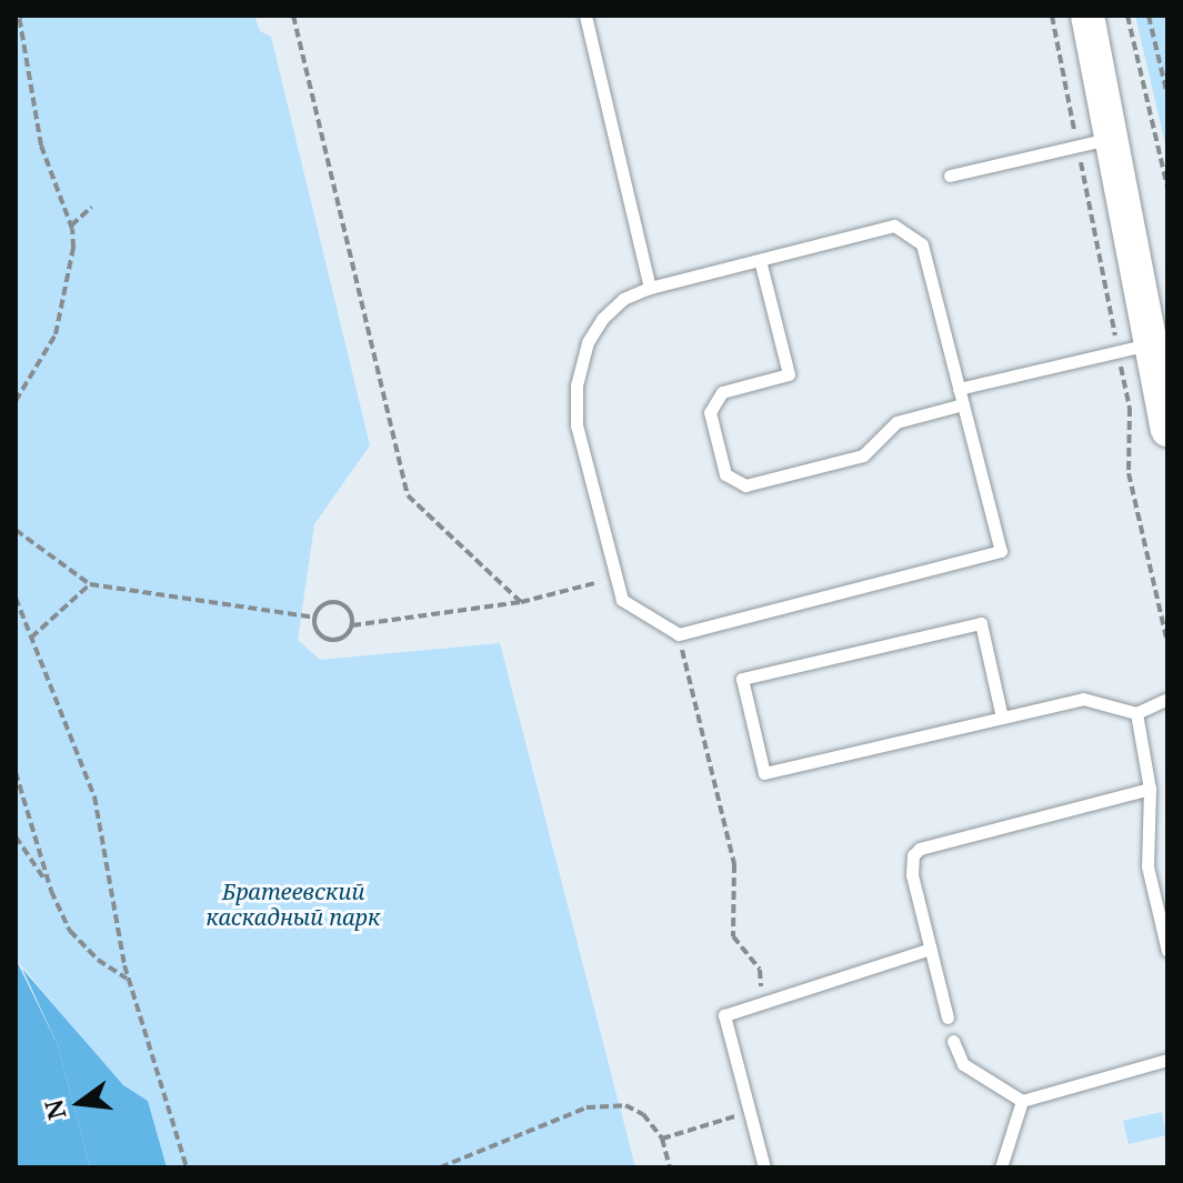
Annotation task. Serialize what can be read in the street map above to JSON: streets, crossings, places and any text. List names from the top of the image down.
{
  "parks": ["Братеевский каскадный парк"],
  "north": "left"
}
